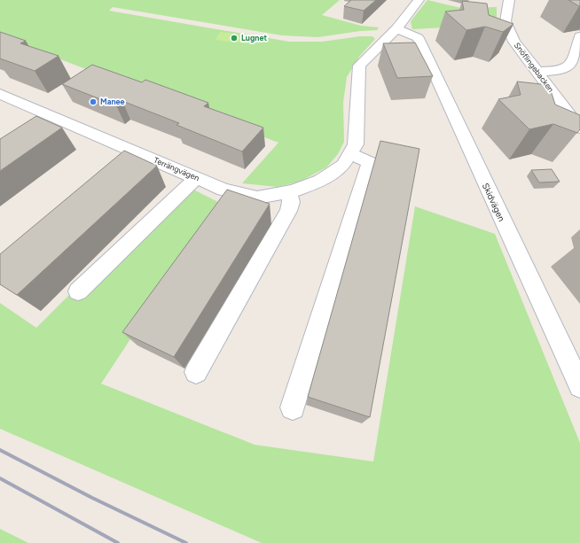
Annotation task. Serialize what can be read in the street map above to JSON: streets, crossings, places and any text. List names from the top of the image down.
{
  "streets": {
    "street": ["Snöflingebacken", "Terrängvägen", "Skidvägen"]
  },
  "crossings": [
    ["Terrängvägen", "Skidvägen"]
  ],
  "places": ["Lugnet", "Manee"]
}
